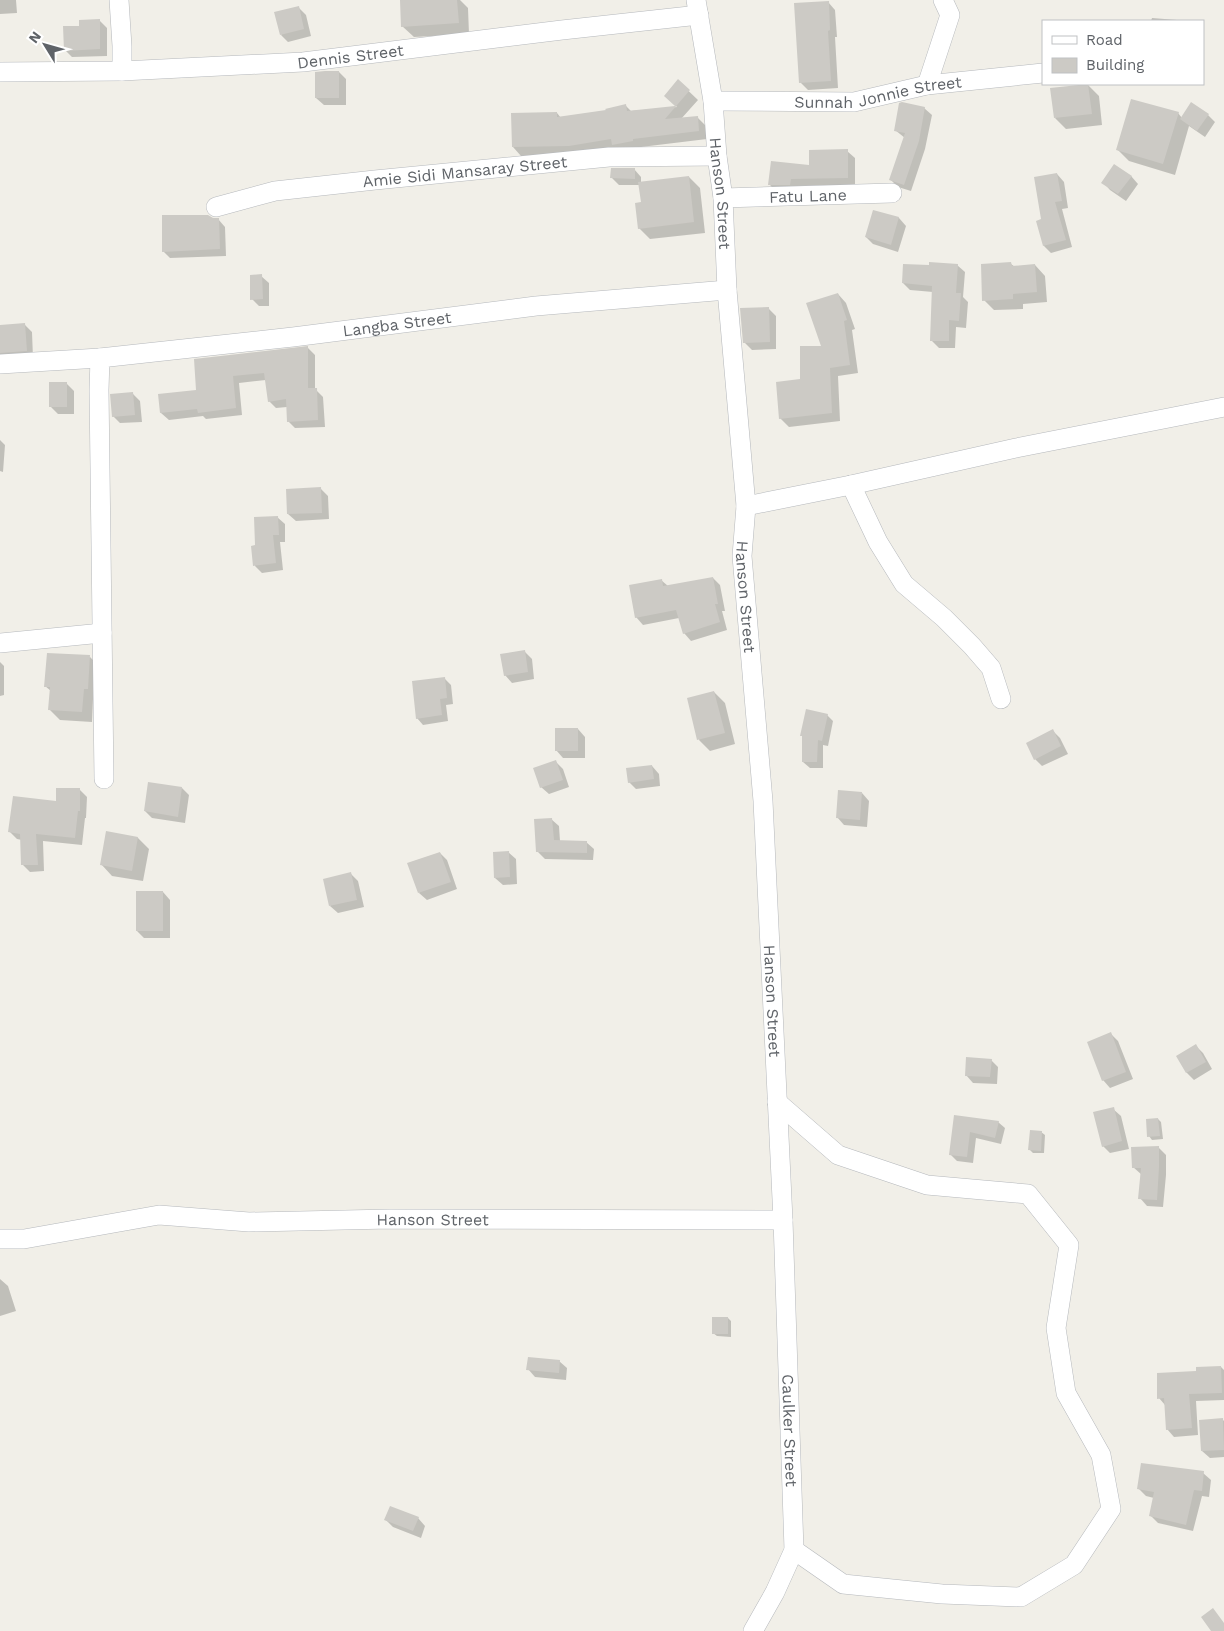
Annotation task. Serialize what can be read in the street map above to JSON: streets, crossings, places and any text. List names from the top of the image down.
{
  "streets": {
    "street": [
      "Dennis Street",
      "Sunnah Jonnie Street",
      "Amie Sidi Mansaray Street",
      "Hanson Street",
      "Fatu Lane",
      "Langba Street",
      "Caulker Street"
    ]
  },
  "crossings": [
    ["Dennis Street", "Hanson Street"],
    ["Sunnah Jonnie Street", "Hanson Street"],
    ["Amie Sidi Mansaray Street", "Hanson Street"],
    ["Hanson Street", "Fatu Lane"],
    ["Hanson Street", "Langba Street"],
    ["Hanson Street", "Caulker Street"]
  ],
  "legend": ["Road", "Building"],
  "north": "top left"
}
